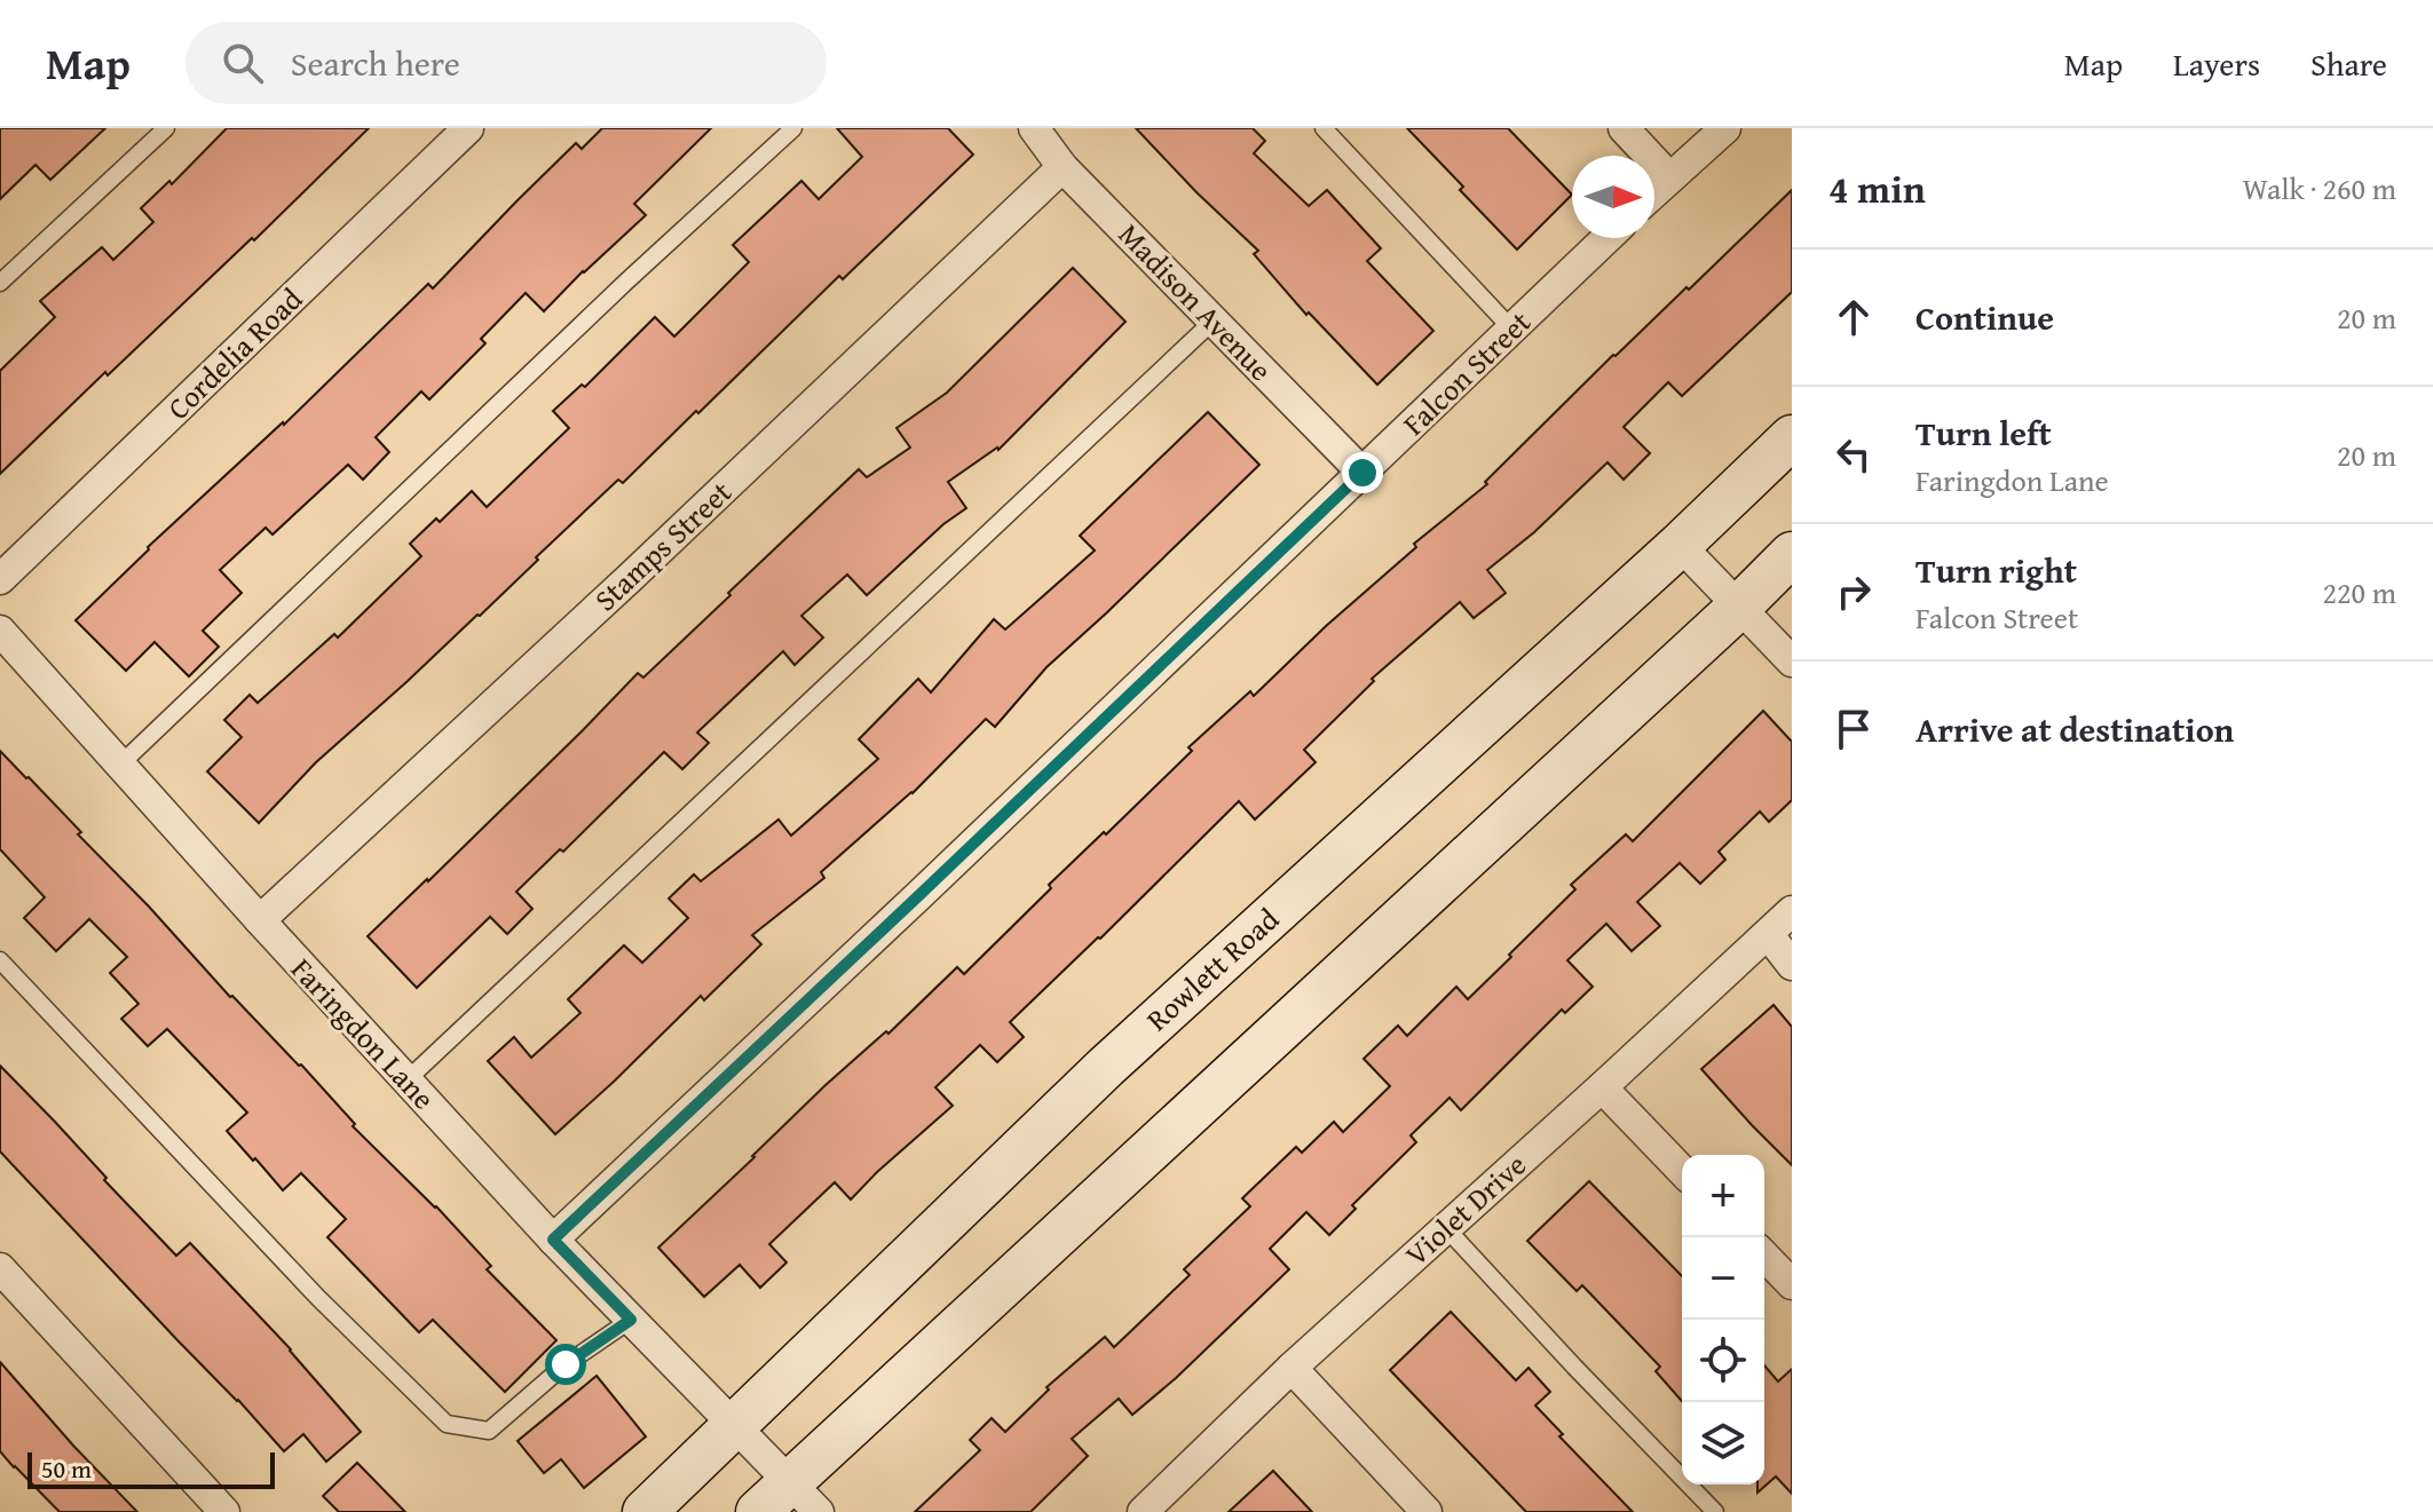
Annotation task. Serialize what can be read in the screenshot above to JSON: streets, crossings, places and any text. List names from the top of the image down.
{
  "streets": {
    "main road": ["Rowlett Road"],
    "street": [
      "Madison Avenue",
      "Cordelia Road",
      "Falcon Street",
      "Stamps Street",
      "Faringdon Lane",
      "Violet Drive"
    ]
  },
  "crossings": [
    ["Madison Avenue", "Falcon Street"],
    ["Madison Avenue", "Stamps Street"],
    ["Falcon Street", "Faringdon Lane"],
    ["Stamps Street", "Faringdon Lane"],
    ["Rowlett Road", "Faringdon Lane"]
  ],
  "scale_bar": "50 m",
  "north": "right",
  "page": {
    "header": "Map",
    "search": "Search here",
    "nav": ["Map", "Layers", "Share"],
    "heading": ["4 min", "Walk · 260 m"],
    "list": [
      ["Continue", "20 m"],
      ["Turn left", "Faringdon Lane", "20 m"],
      ["Turn right", "Falcon Street", "220 m"],
      "Arrive at destination"
    ],
    "map_buttons": ["+", "−"],
    "scale": "50 m"
  }
}
